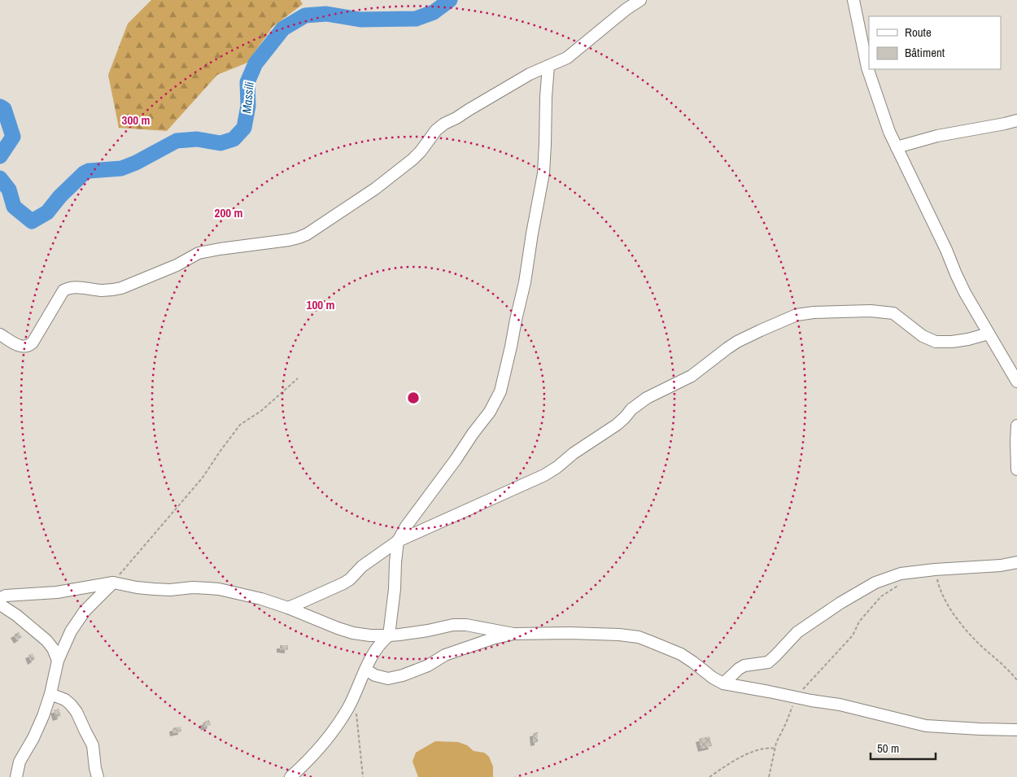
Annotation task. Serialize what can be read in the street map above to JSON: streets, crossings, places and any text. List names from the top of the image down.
{
  "water": ["Massili"],
  "legend": ["Route", "Bâtiment"],
  "scale_bar": "50 m",
  "rings": ["300 m", "200 m", "100 m"]
}
